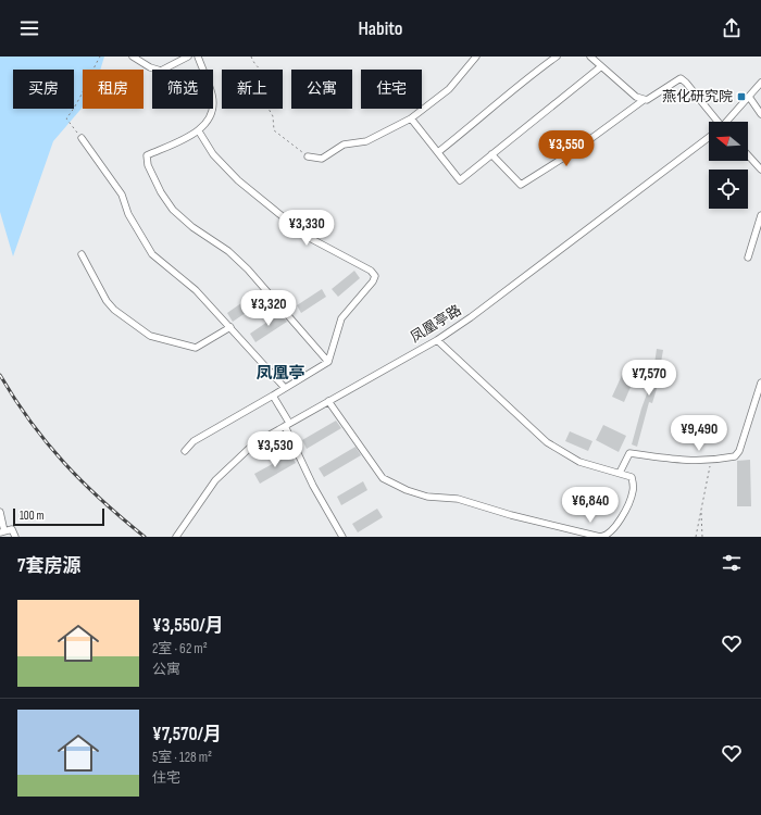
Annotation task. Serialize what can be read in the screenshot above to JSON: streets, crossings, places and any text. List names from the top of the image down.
{
  "streets": {
    "street": ["凤凰亭路"]
  },
  "districts": ["凤凰亭"],
  "places": {
    "transit": ["燕化研究院"]
  },
  "scale_bar": "100 m",
  "north": "left",
  "page": {
    "header": "Habito",
    "chip": [
      "买房",
      "租房",
      "筛选",
      "新上",
      "公寓",
      "住宅"
    ],
    "price": [
      "¥3,550",
      "¥3,330",
      "¥3,320",
      "¥7,570",
      "¥9,490",
      "¥3,530",
      "¥6,840"
    ],
    "scale": "100 m",
    "heading": "7套房源",
    "list": [
      {
        "name": "¥3,550/月",
        "note": "2室 · 62 m² · 公寓"
      },
      {
        "name": "¥7,570/月",
        "note": "5室 · 128 m² · 住宅"
      }
    ]
  }
}
